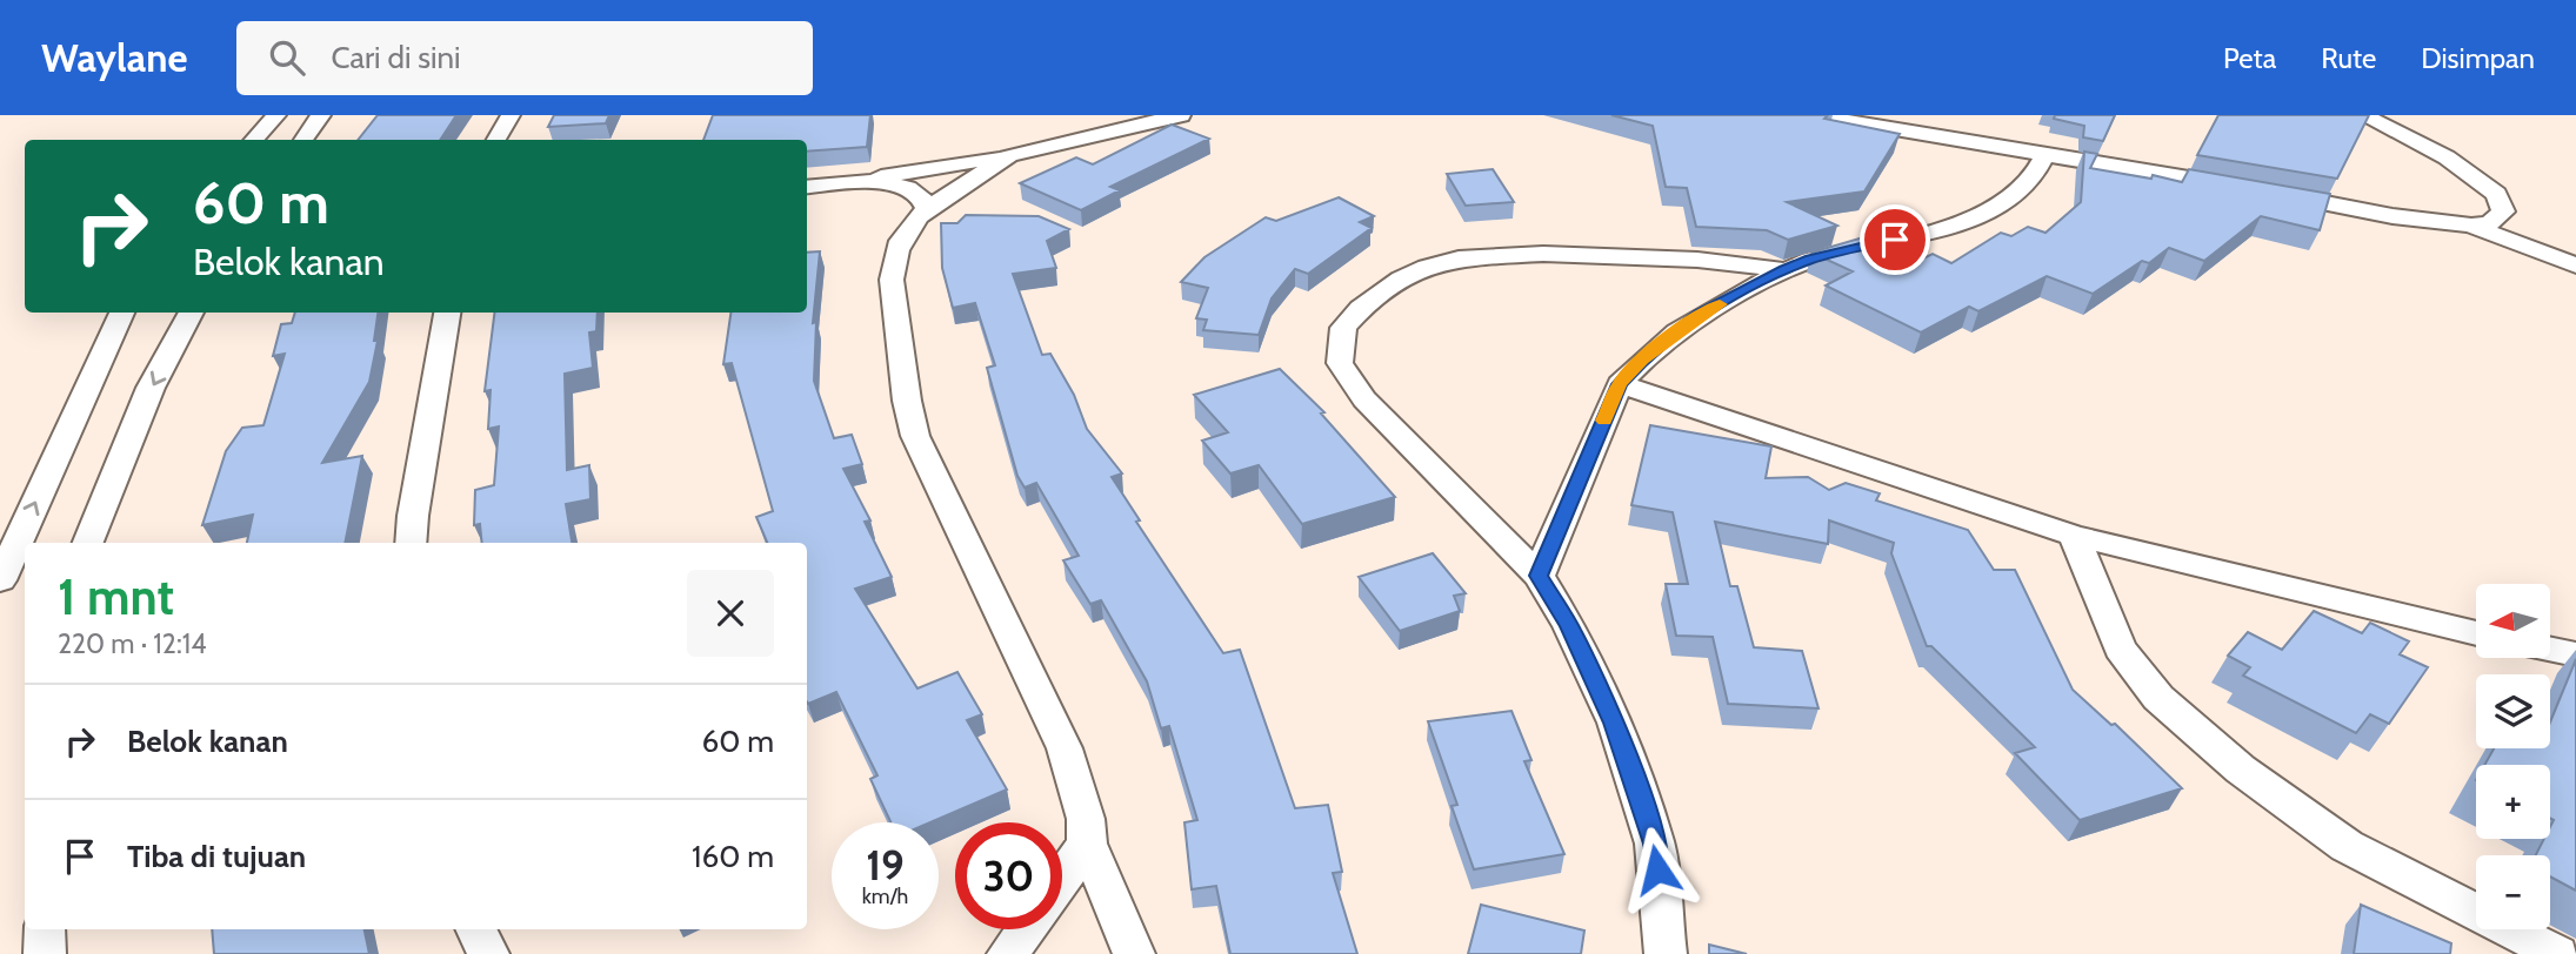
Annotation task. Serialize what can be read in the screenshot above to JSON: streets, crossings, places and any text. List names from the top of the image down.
{
  "north": "left",
  "page": {
    "header": "Waylane",
    "search": "Cari di sini",
    "nav": ["Peta", "Rute", "Disimpan"],
    "turn": ["60 m", "Belok kanan"],
    "heading": ["1 mnt", "220 m · 12:14"],
    "map_buttons": ["+", "−"],
    "list": [
      {
        "name": "Belok kanan",
        "value": "60 m"
      },
      {
        "name": "Tiba di tujuan",
        "value": "160 m"
      }
    ],
    "speed": "19 km/h",
    "limit": "30"
  }
}
